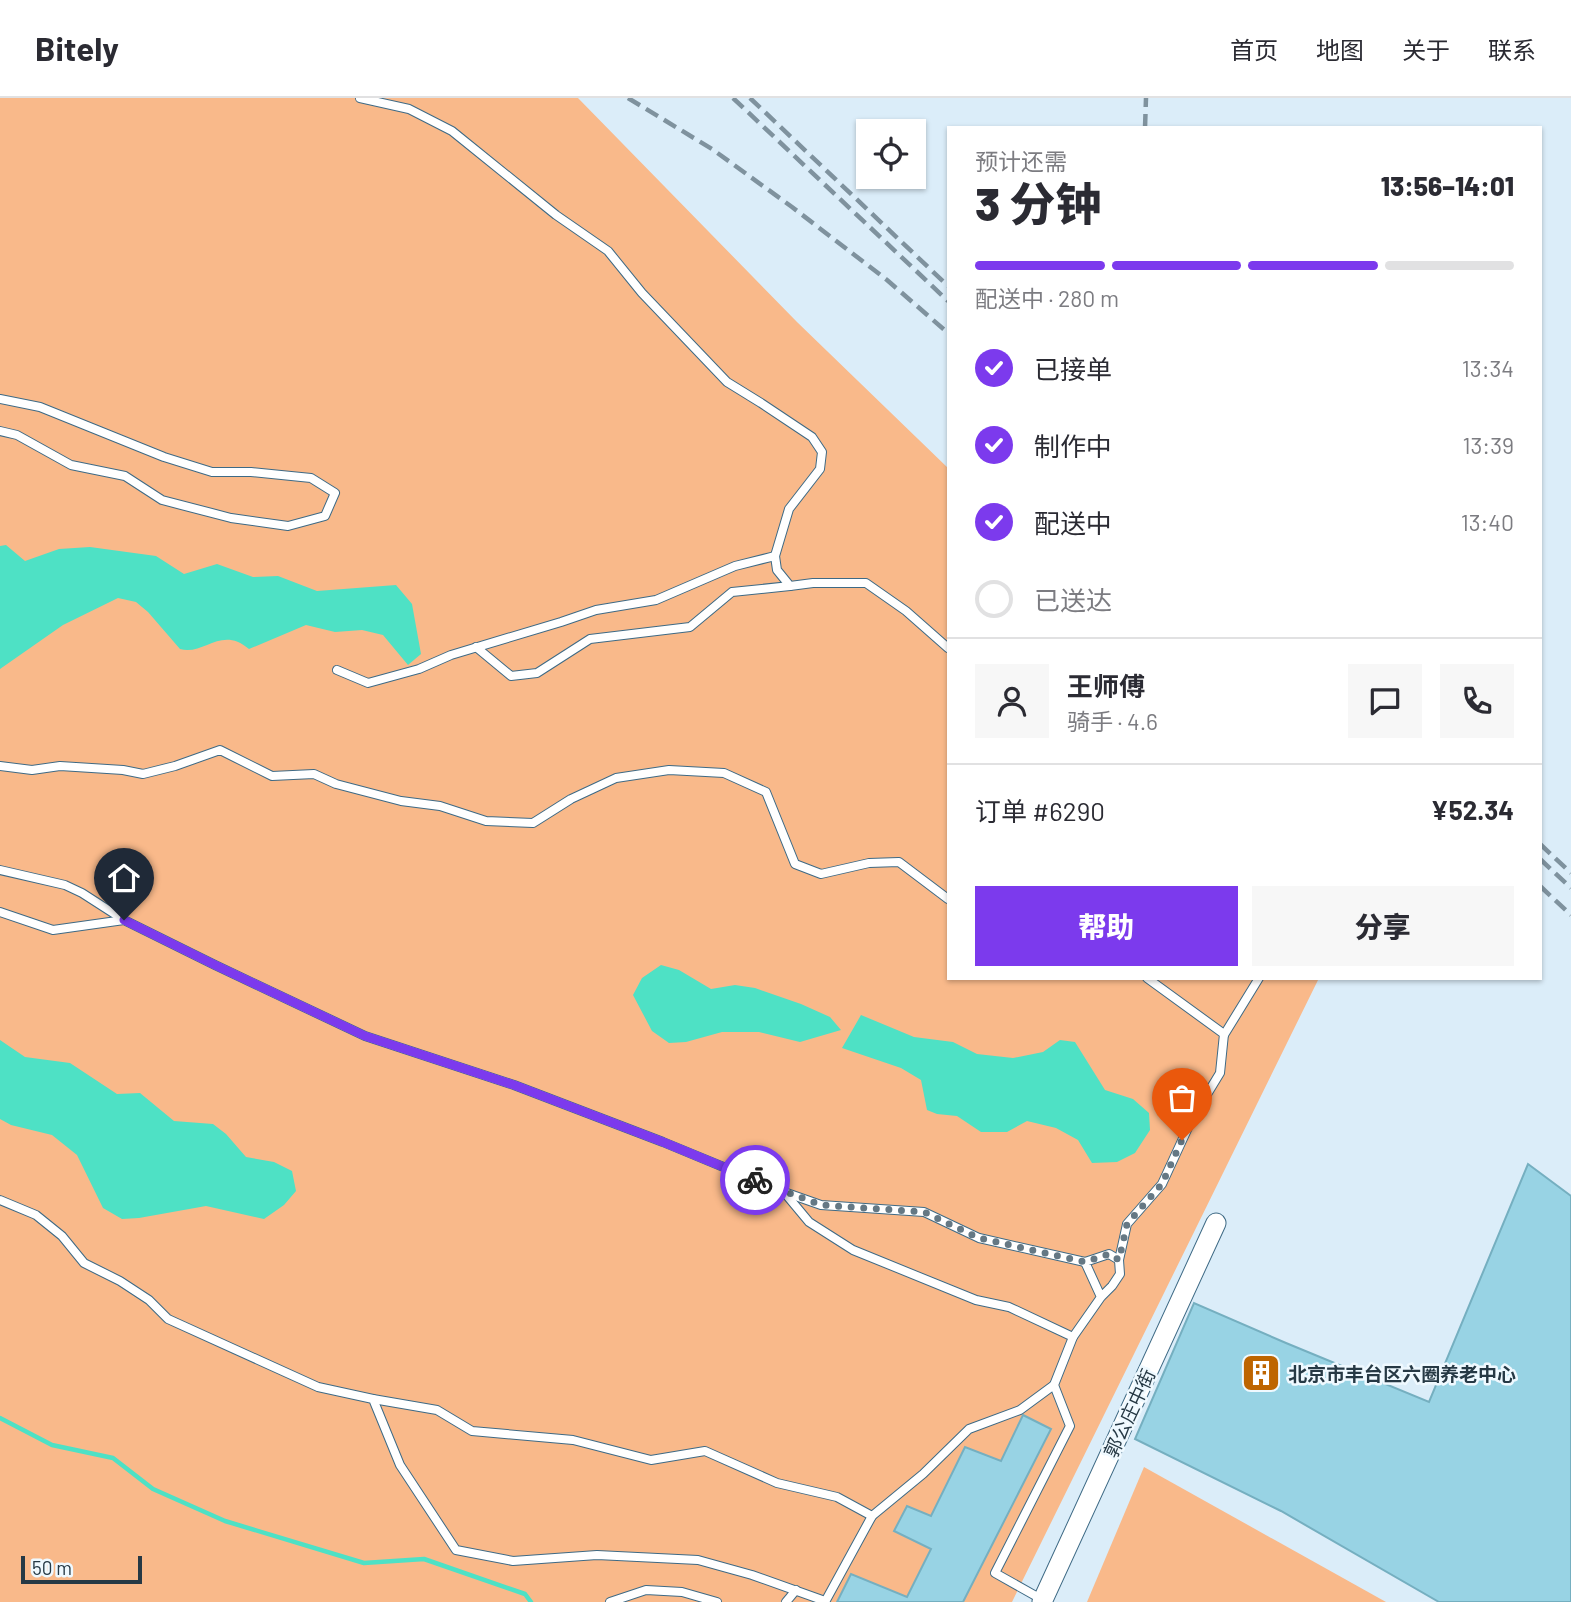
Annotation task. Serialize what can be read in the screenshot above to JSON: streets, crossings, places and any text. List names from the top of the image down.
{
  "streets": {
    "street": ["郭公庄中街"]
  },
  "places": {
    "building": ["北京市丰台区六圈养老中心"]
  },
  "scale_bar": "50 m",
  "page": {
    "header": "Bitely",
    "nav": [
      "首页",
      "地图",
      "关于",
      "联系"
    ],
    "heading": ["3 分钟", "预计还需", "13:56–14:01"],
    "panel": [
      "王师傅",
      "骑手 · 4.6",
      "订单 #6290",
      "¥52.34"
    ],
    "bar": "配送中 · 280 m",
    "list": [
      ["已接单", "13:34"],
      ["制作中", "13:39"],
      ["配送中", "13:40"],
      "已送达"
    ],
    "buttons": ["帮助", "分享"],
    "scale": "50 m"
  }
}
